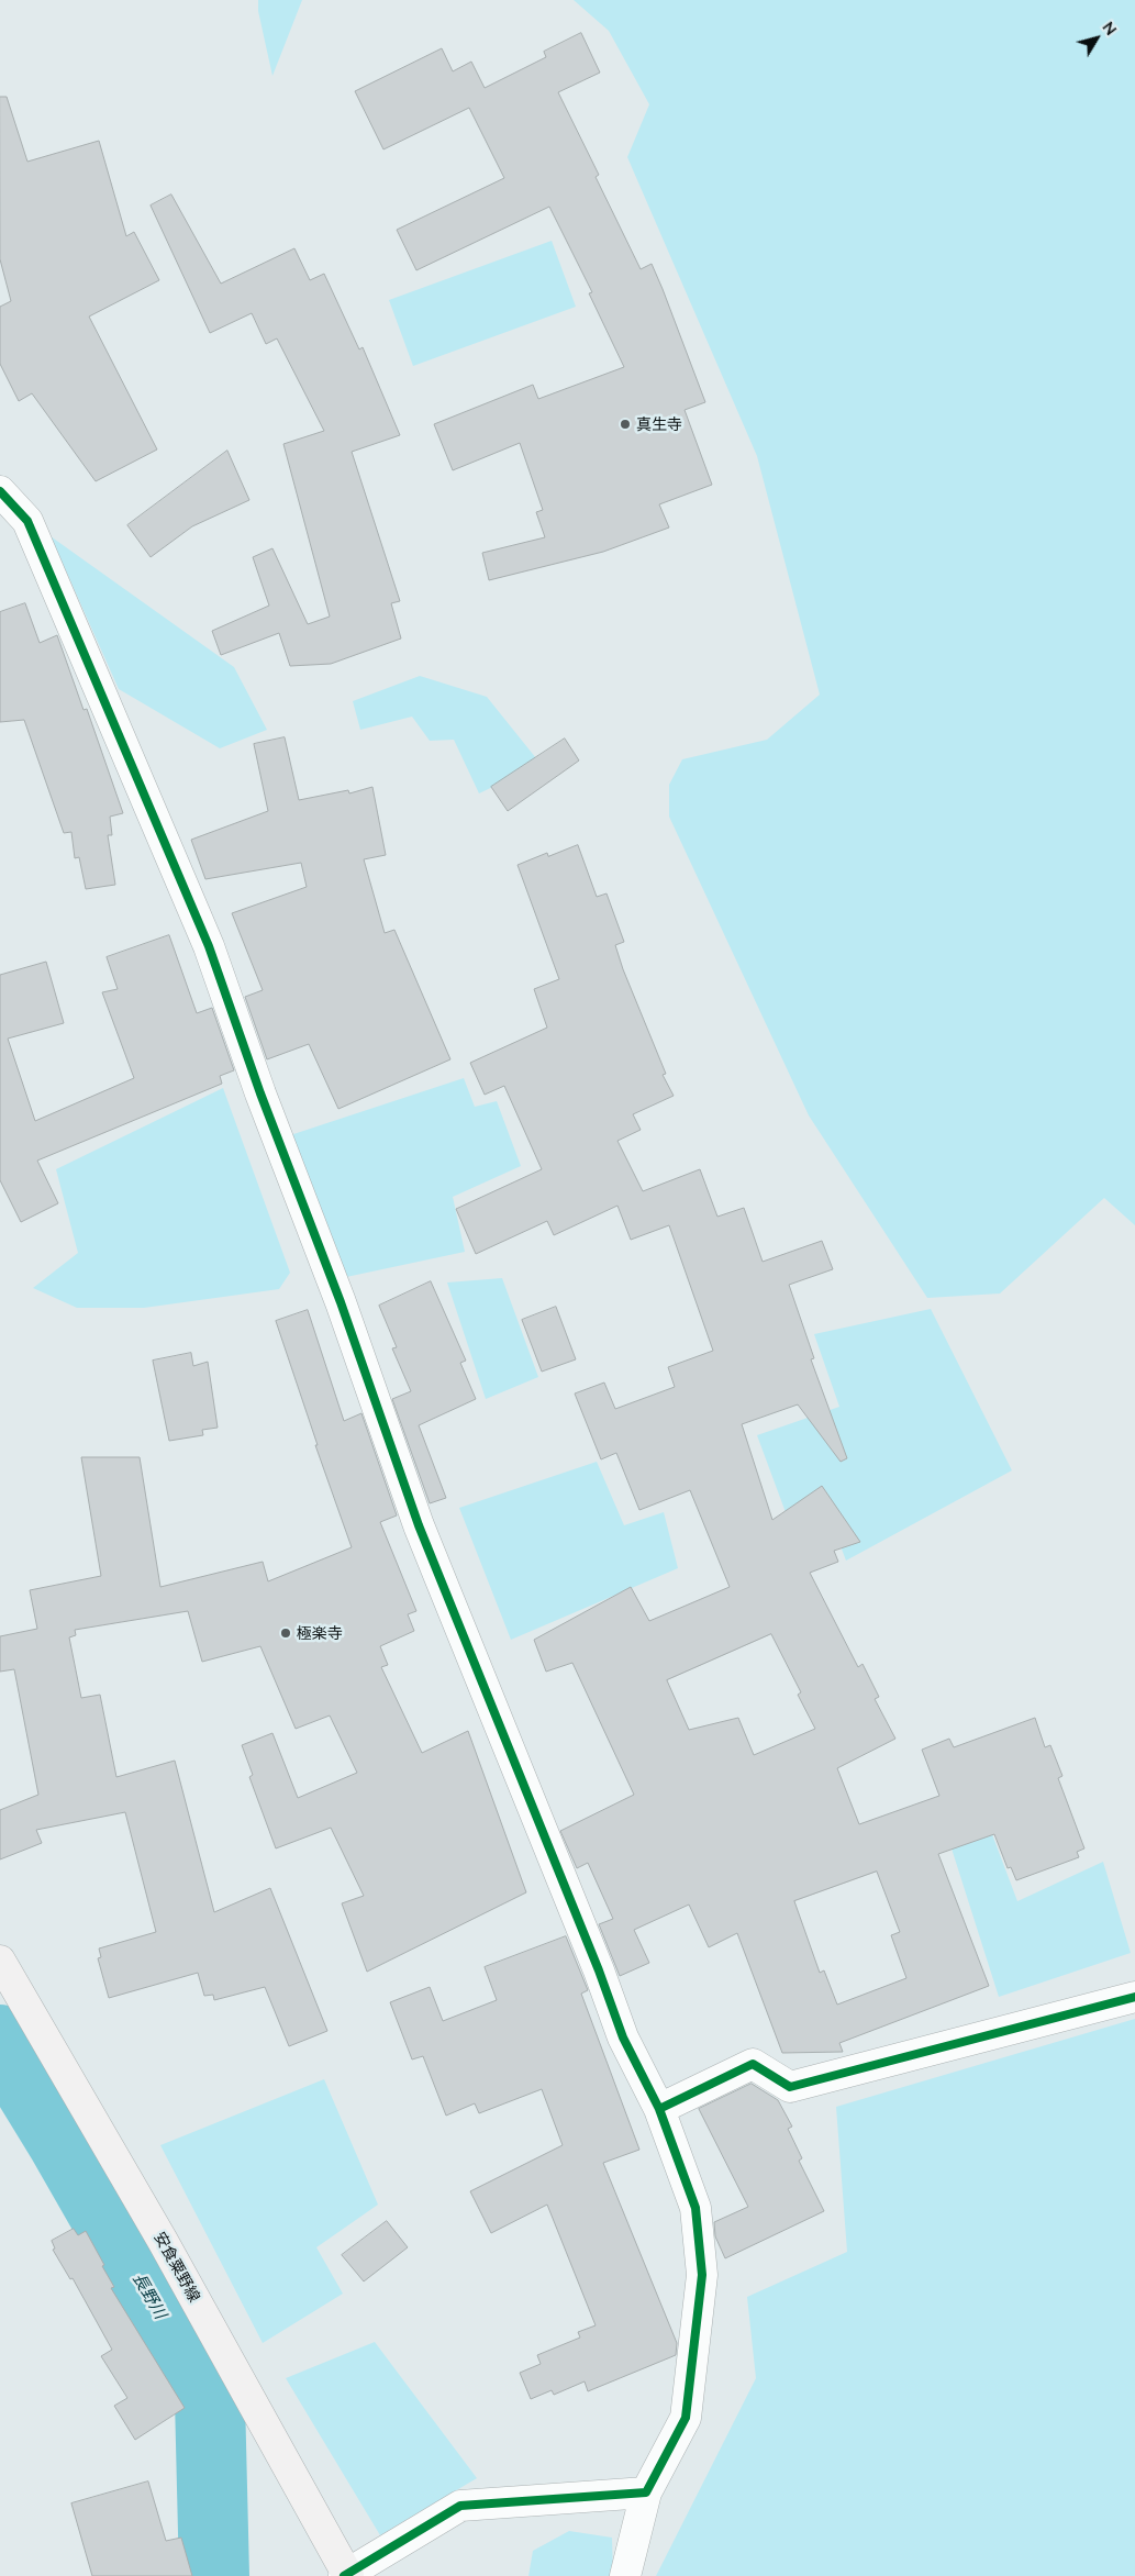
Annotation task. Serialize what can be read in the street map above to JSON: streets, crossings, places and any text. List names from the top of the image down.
{
  "streets": {
    "main road": ["安食粟野線"]
  },
  "water": ["長野川"],
  "places": ["真生寺", "極楽寺"],
  "north": "top right"
}
